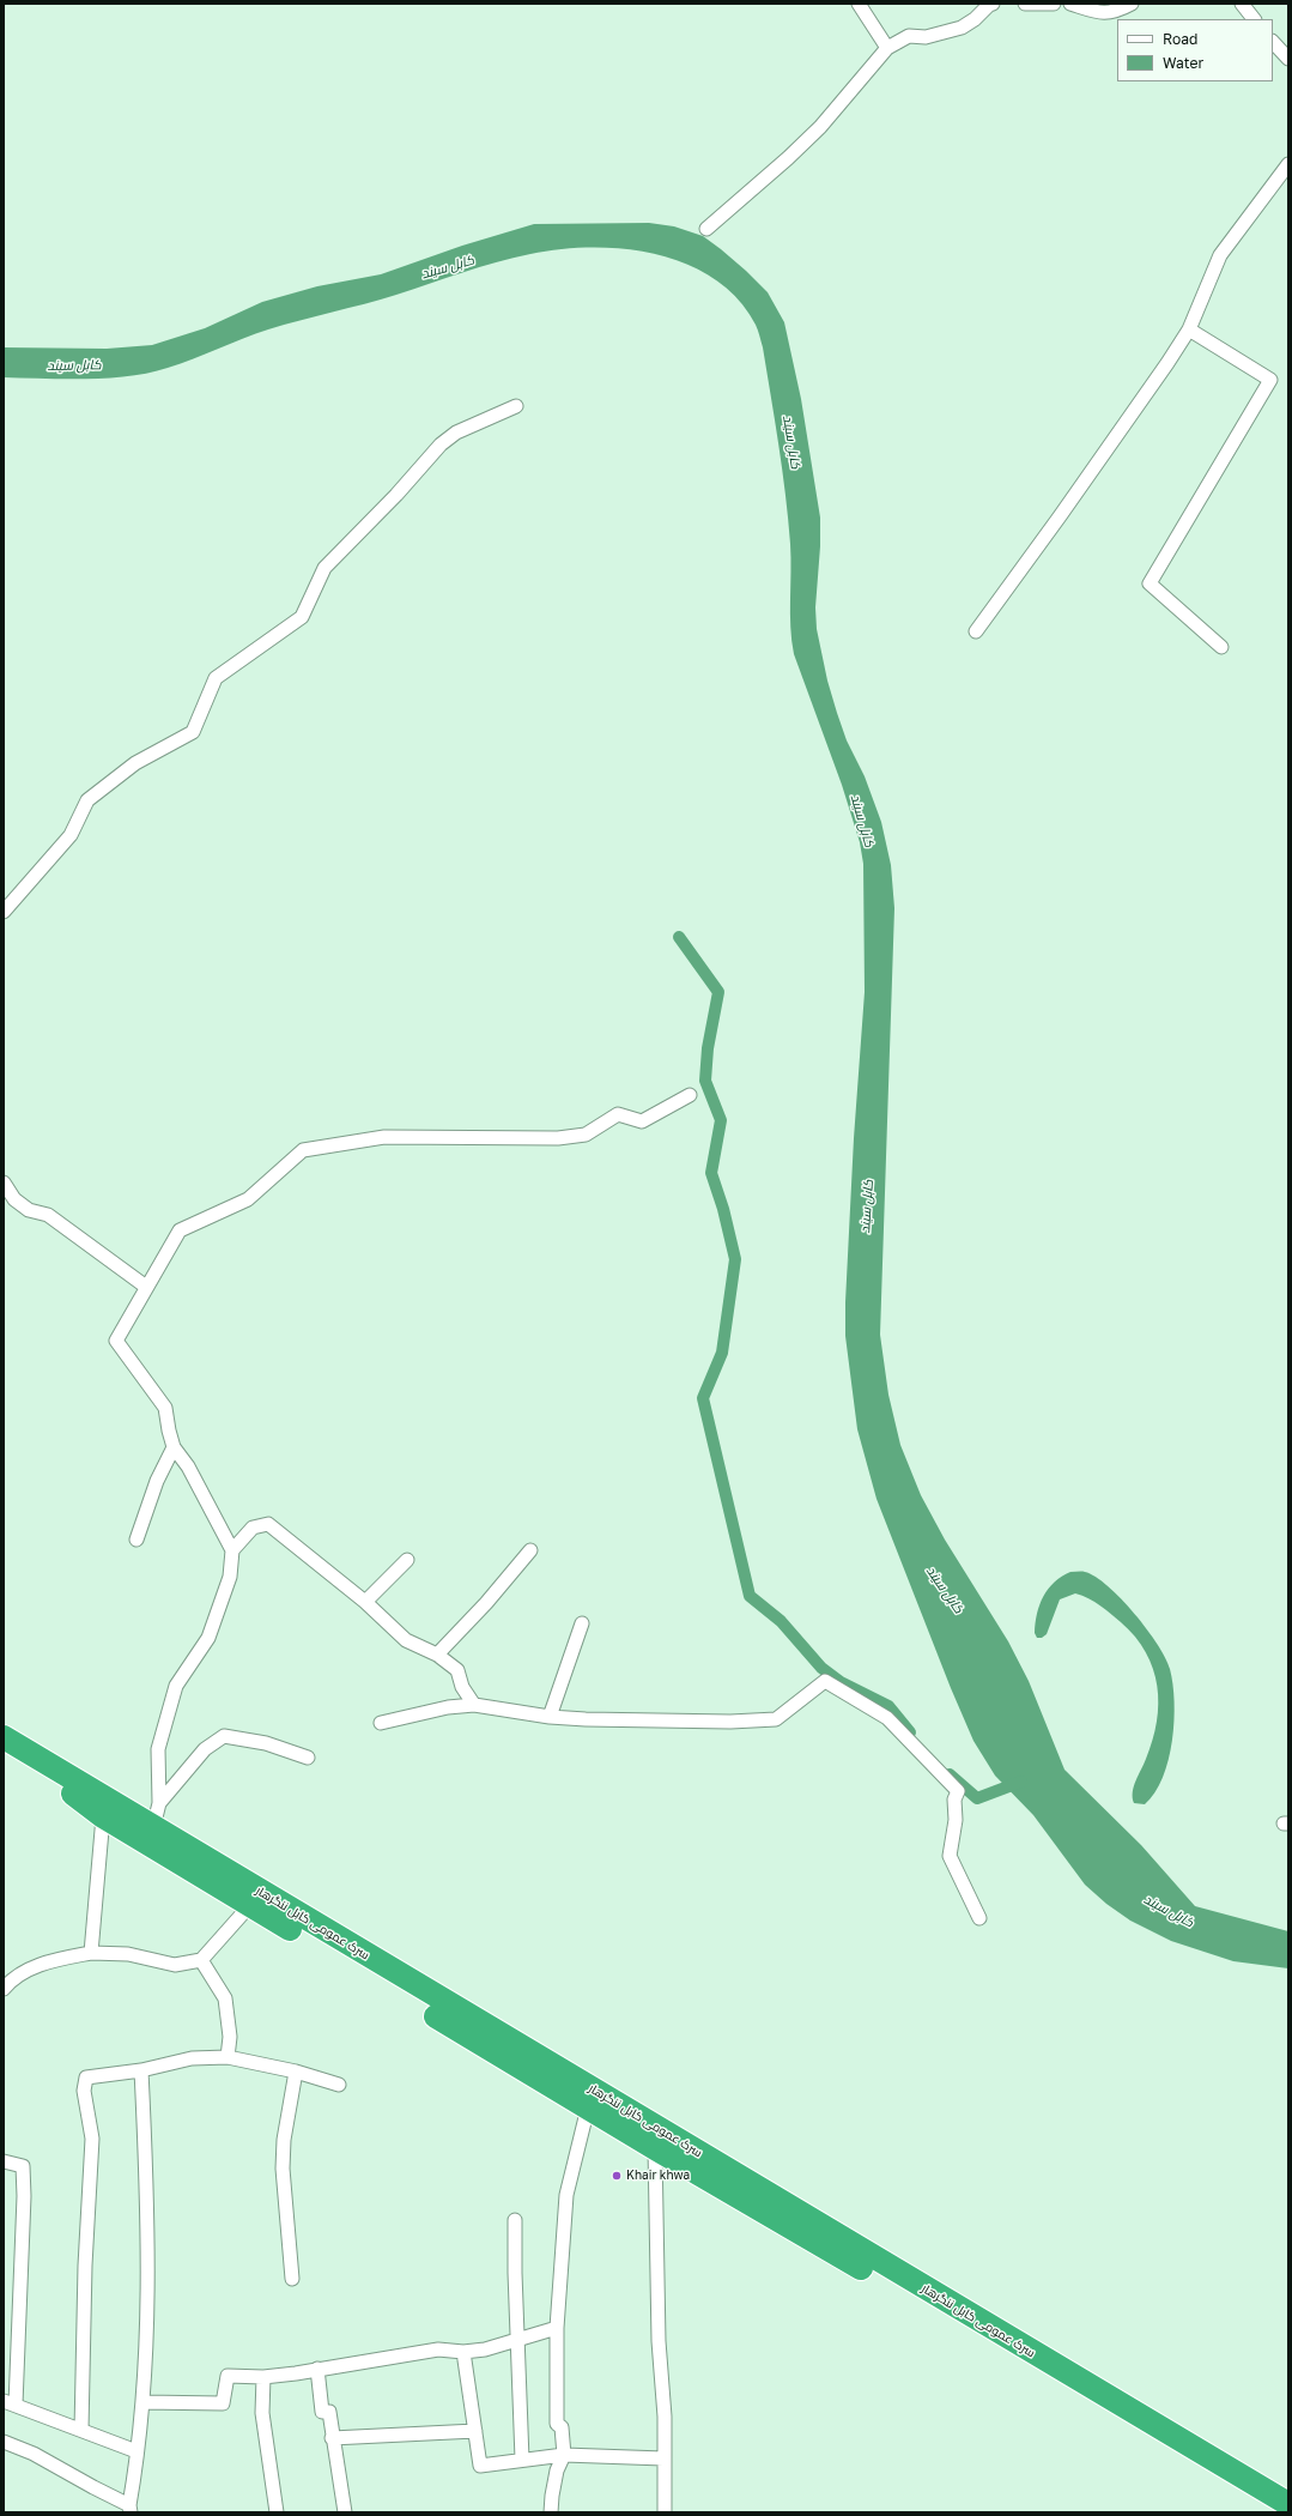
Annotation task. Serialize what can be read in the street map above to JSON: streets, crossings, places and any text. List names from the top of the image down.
{
  "streets": {
    "highway": ["سرک عمومی کابل ننگرهار"]
  },
  "water": ["کابل سيند"],
  "places": ["Khair khwa"],
  "legend": ["Road", "Water"]
}
